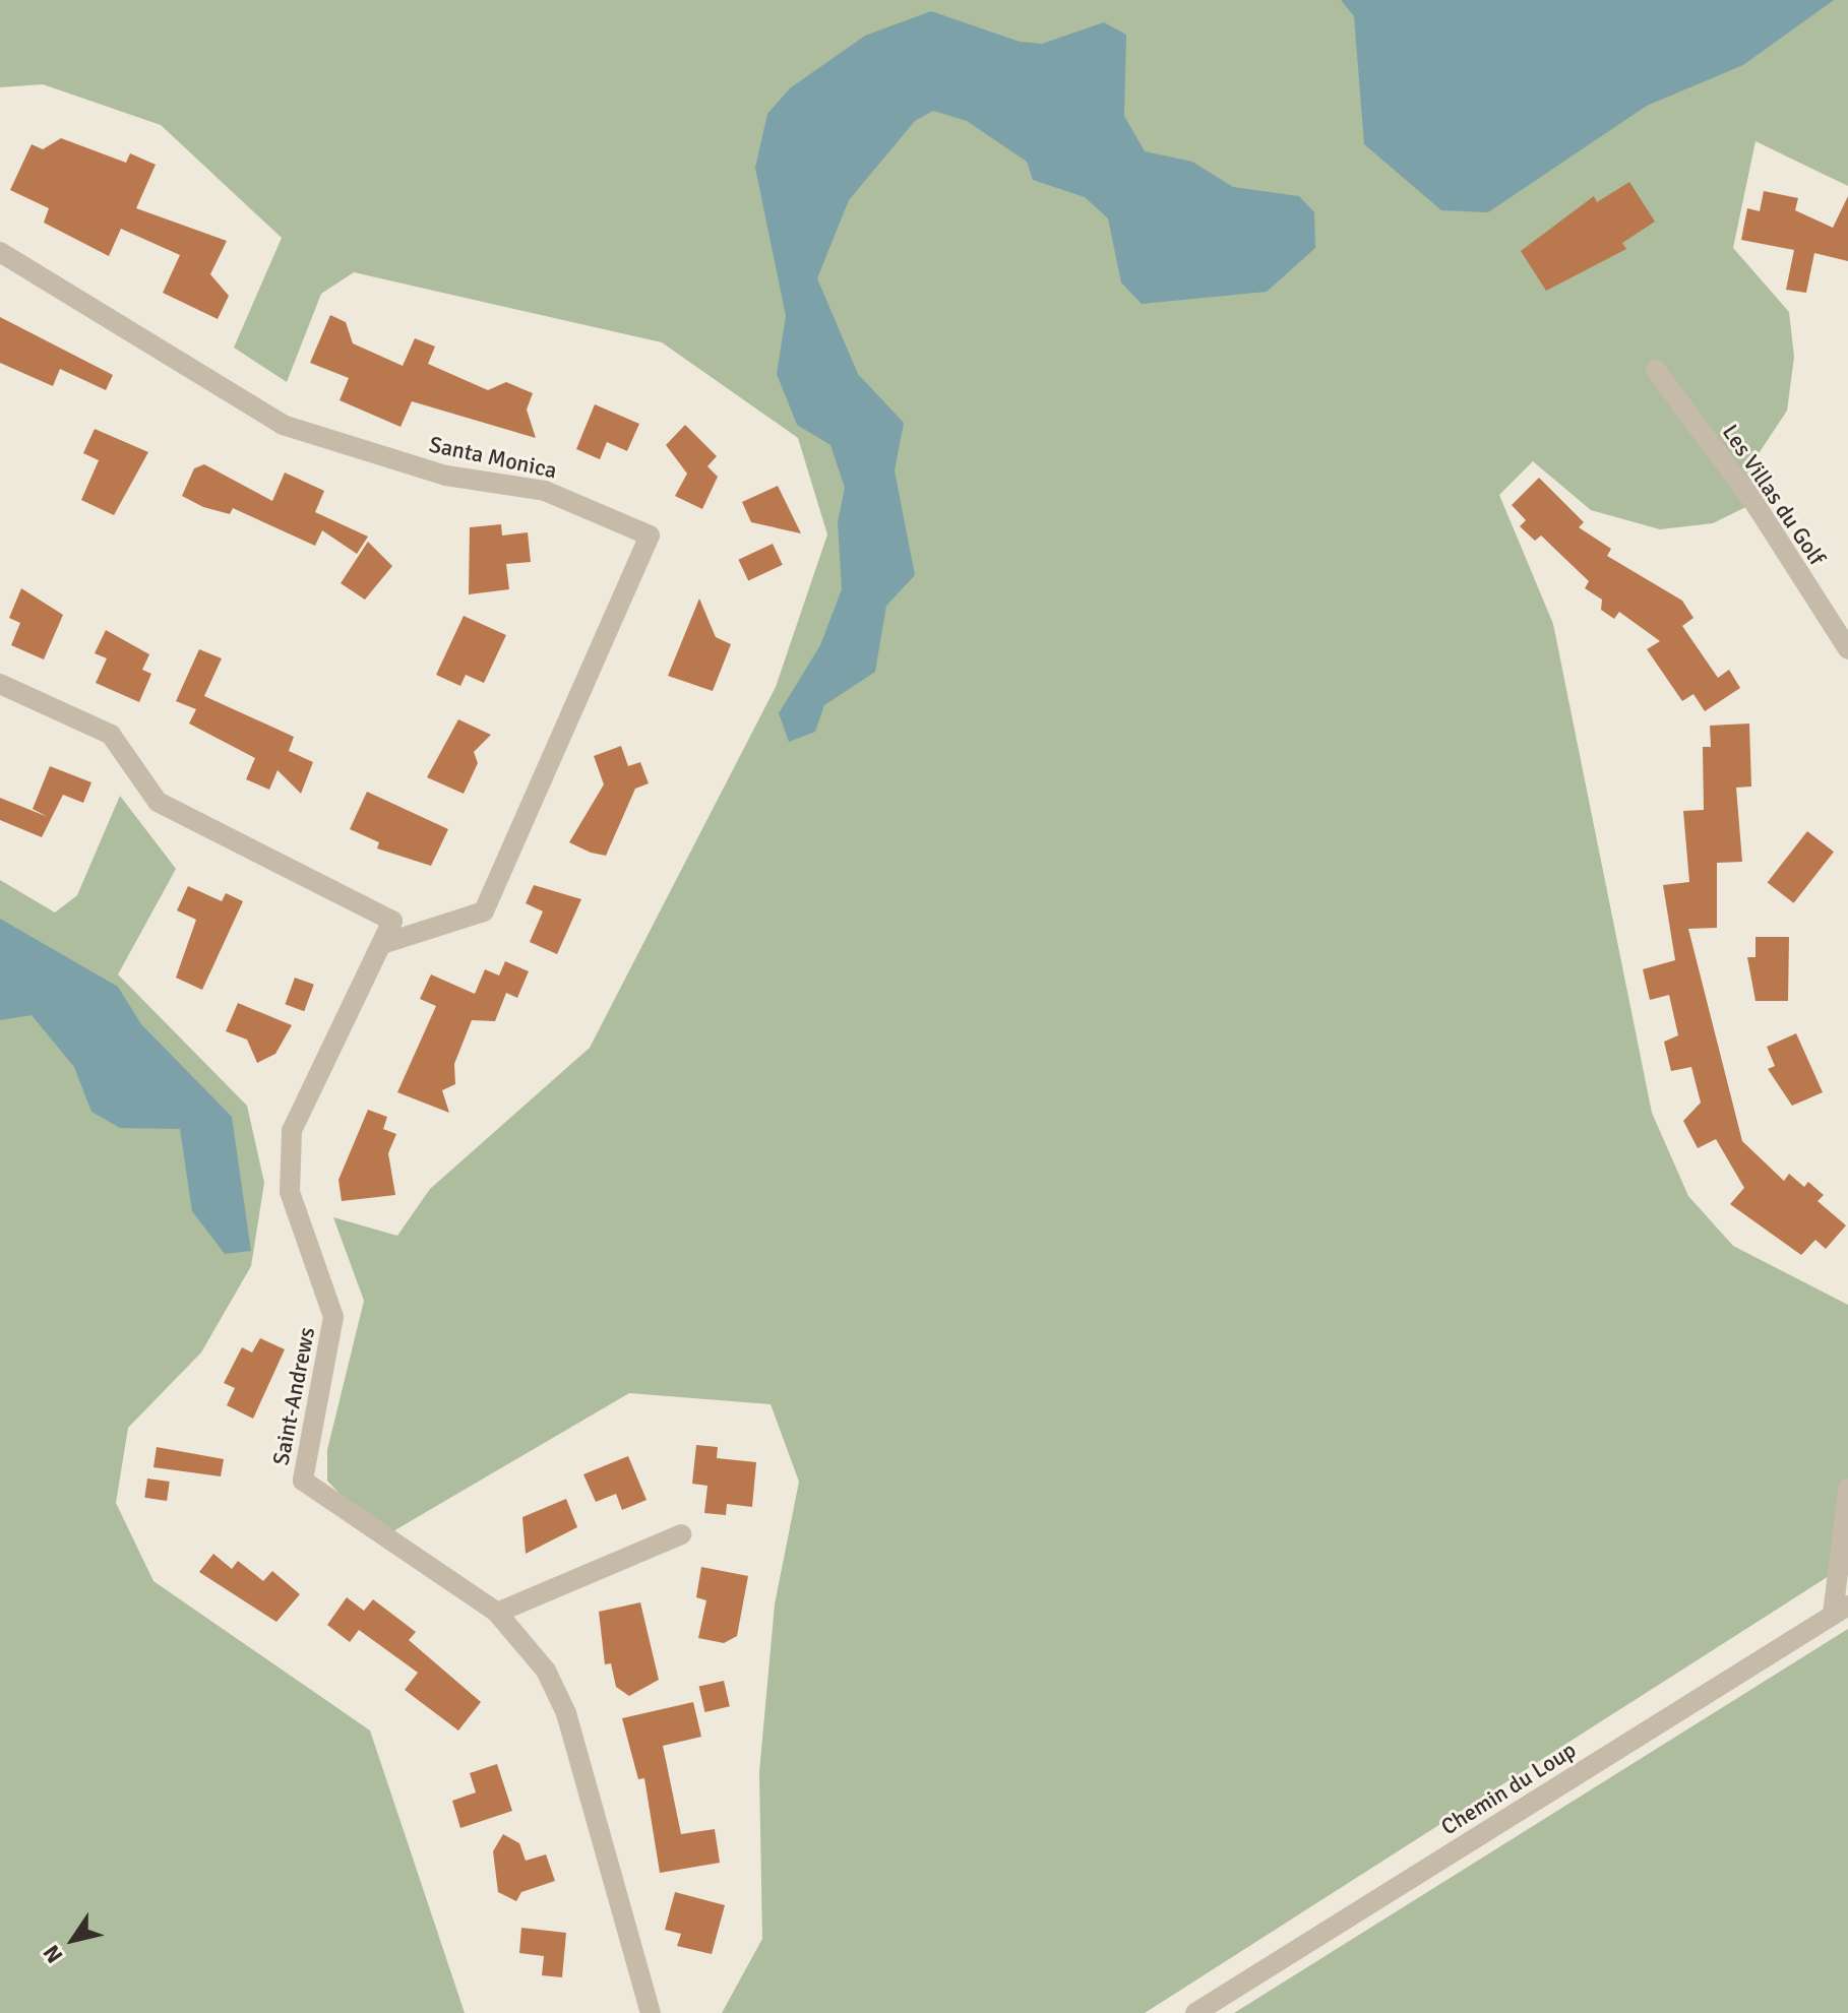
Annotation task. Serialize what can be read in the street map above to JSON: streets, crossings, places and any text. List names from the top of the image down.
{
  "streets": {
    "street": [
      "Santa Monica",
      "Les Villas du Golf",
      "Saint-Andrews",
      "Chemin du Loup"
    ]
  },
  "crossings": [
    ["Santa Monica", "Saint-Andrews"]
  ],
  "north": "bottom left"
}
